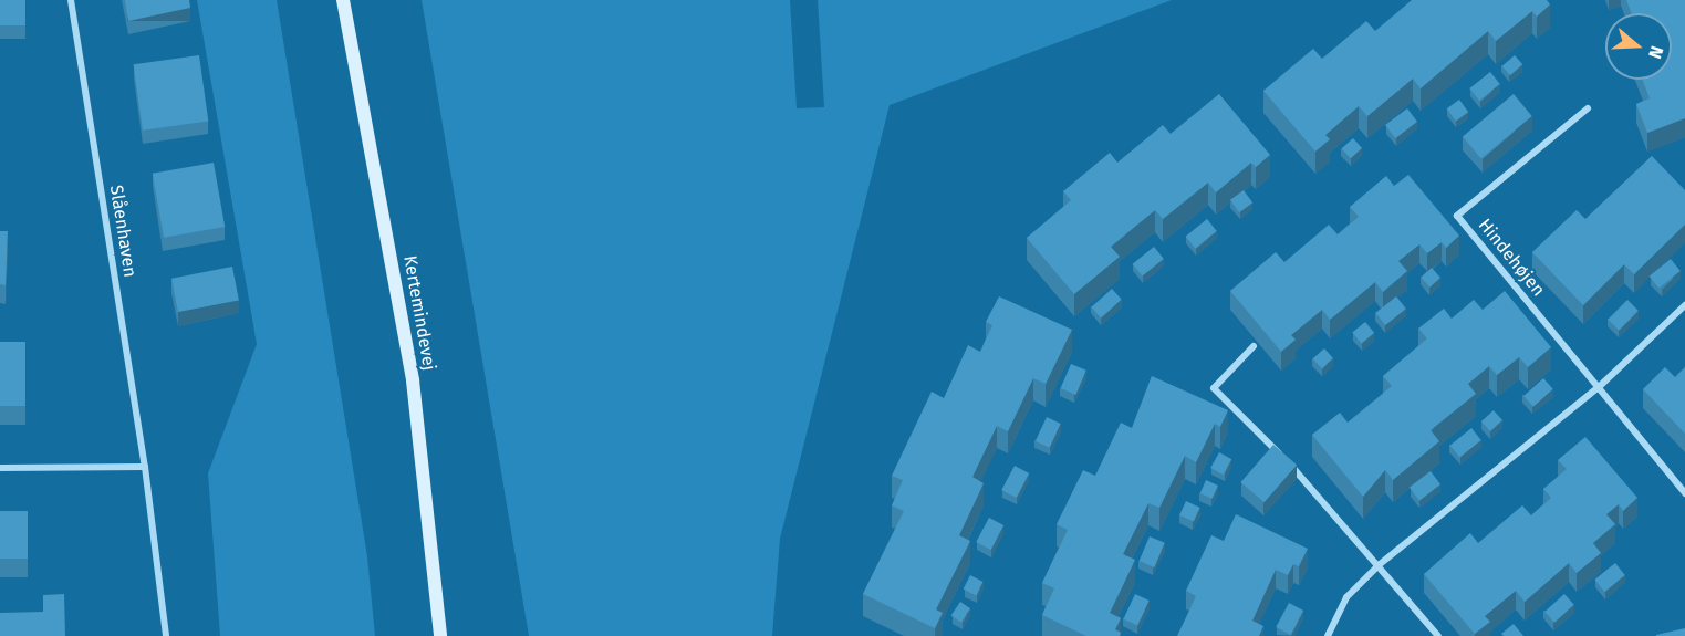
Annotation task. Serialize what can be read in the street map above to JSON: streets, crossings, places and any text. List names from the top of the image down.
{
  "streets": {
    "main road": ["Kertemindevej"],
    "street": ["Slåenhaven", "Hindehøjen"]
  },
  "north": "right"
}
